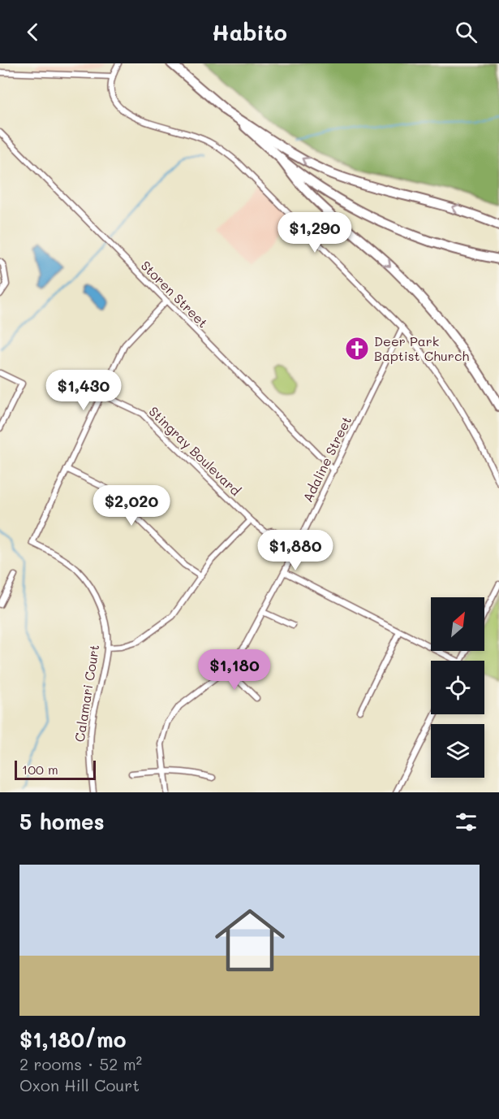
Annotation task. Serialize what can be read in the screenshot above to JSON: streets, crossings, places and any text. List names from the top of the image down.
{
  "streets": {
    "street": [
      "Storen Street",
      "Stingray Boulevard",
      "Adaline Street",
      "Calamari Court"
    ]
  },
  "crossings": [
    ["Storen Street", "Adaline Street"],
    ["Stingray Boulevard", "Adaline Street"]
  ],
  "places": {
    "church": ["Deer Park Baptist Church"]
  },
  "scale_bar": "100 m",
  "north": "top right",
  "page": {
    "header": "Habito",
    "price": [
      "$1,290",
      "$1,430",
      "$2,020",
      "$1,880",
      "$1,180"
    ],
    "scale": "100 m",
    "heading": "5 homes",
    "list": [
      {
        "name": "$1,180/mo",
        "note": "2 rooms · 52 m² · Oxon Hill Court"
      }
    ]
  }
}
